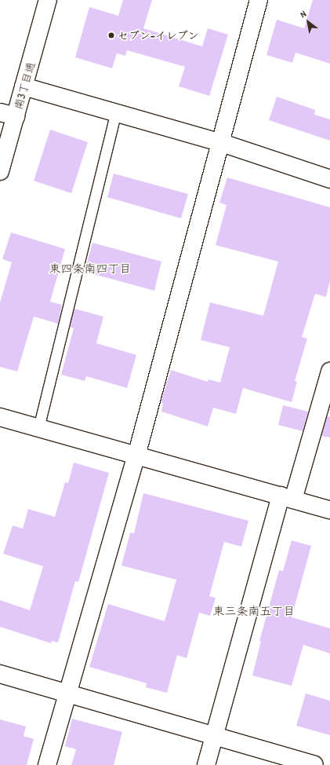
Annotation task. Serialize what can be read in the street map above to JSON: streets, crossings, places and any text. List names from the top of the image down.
{
  "streets": {
    "street": ["南3丁目通"]
  },
  "districts": ["東四条南四丁目", "東三条南五丁目"],
  "places": ["セブン-イレブン"],
  "north": "top left"
}
